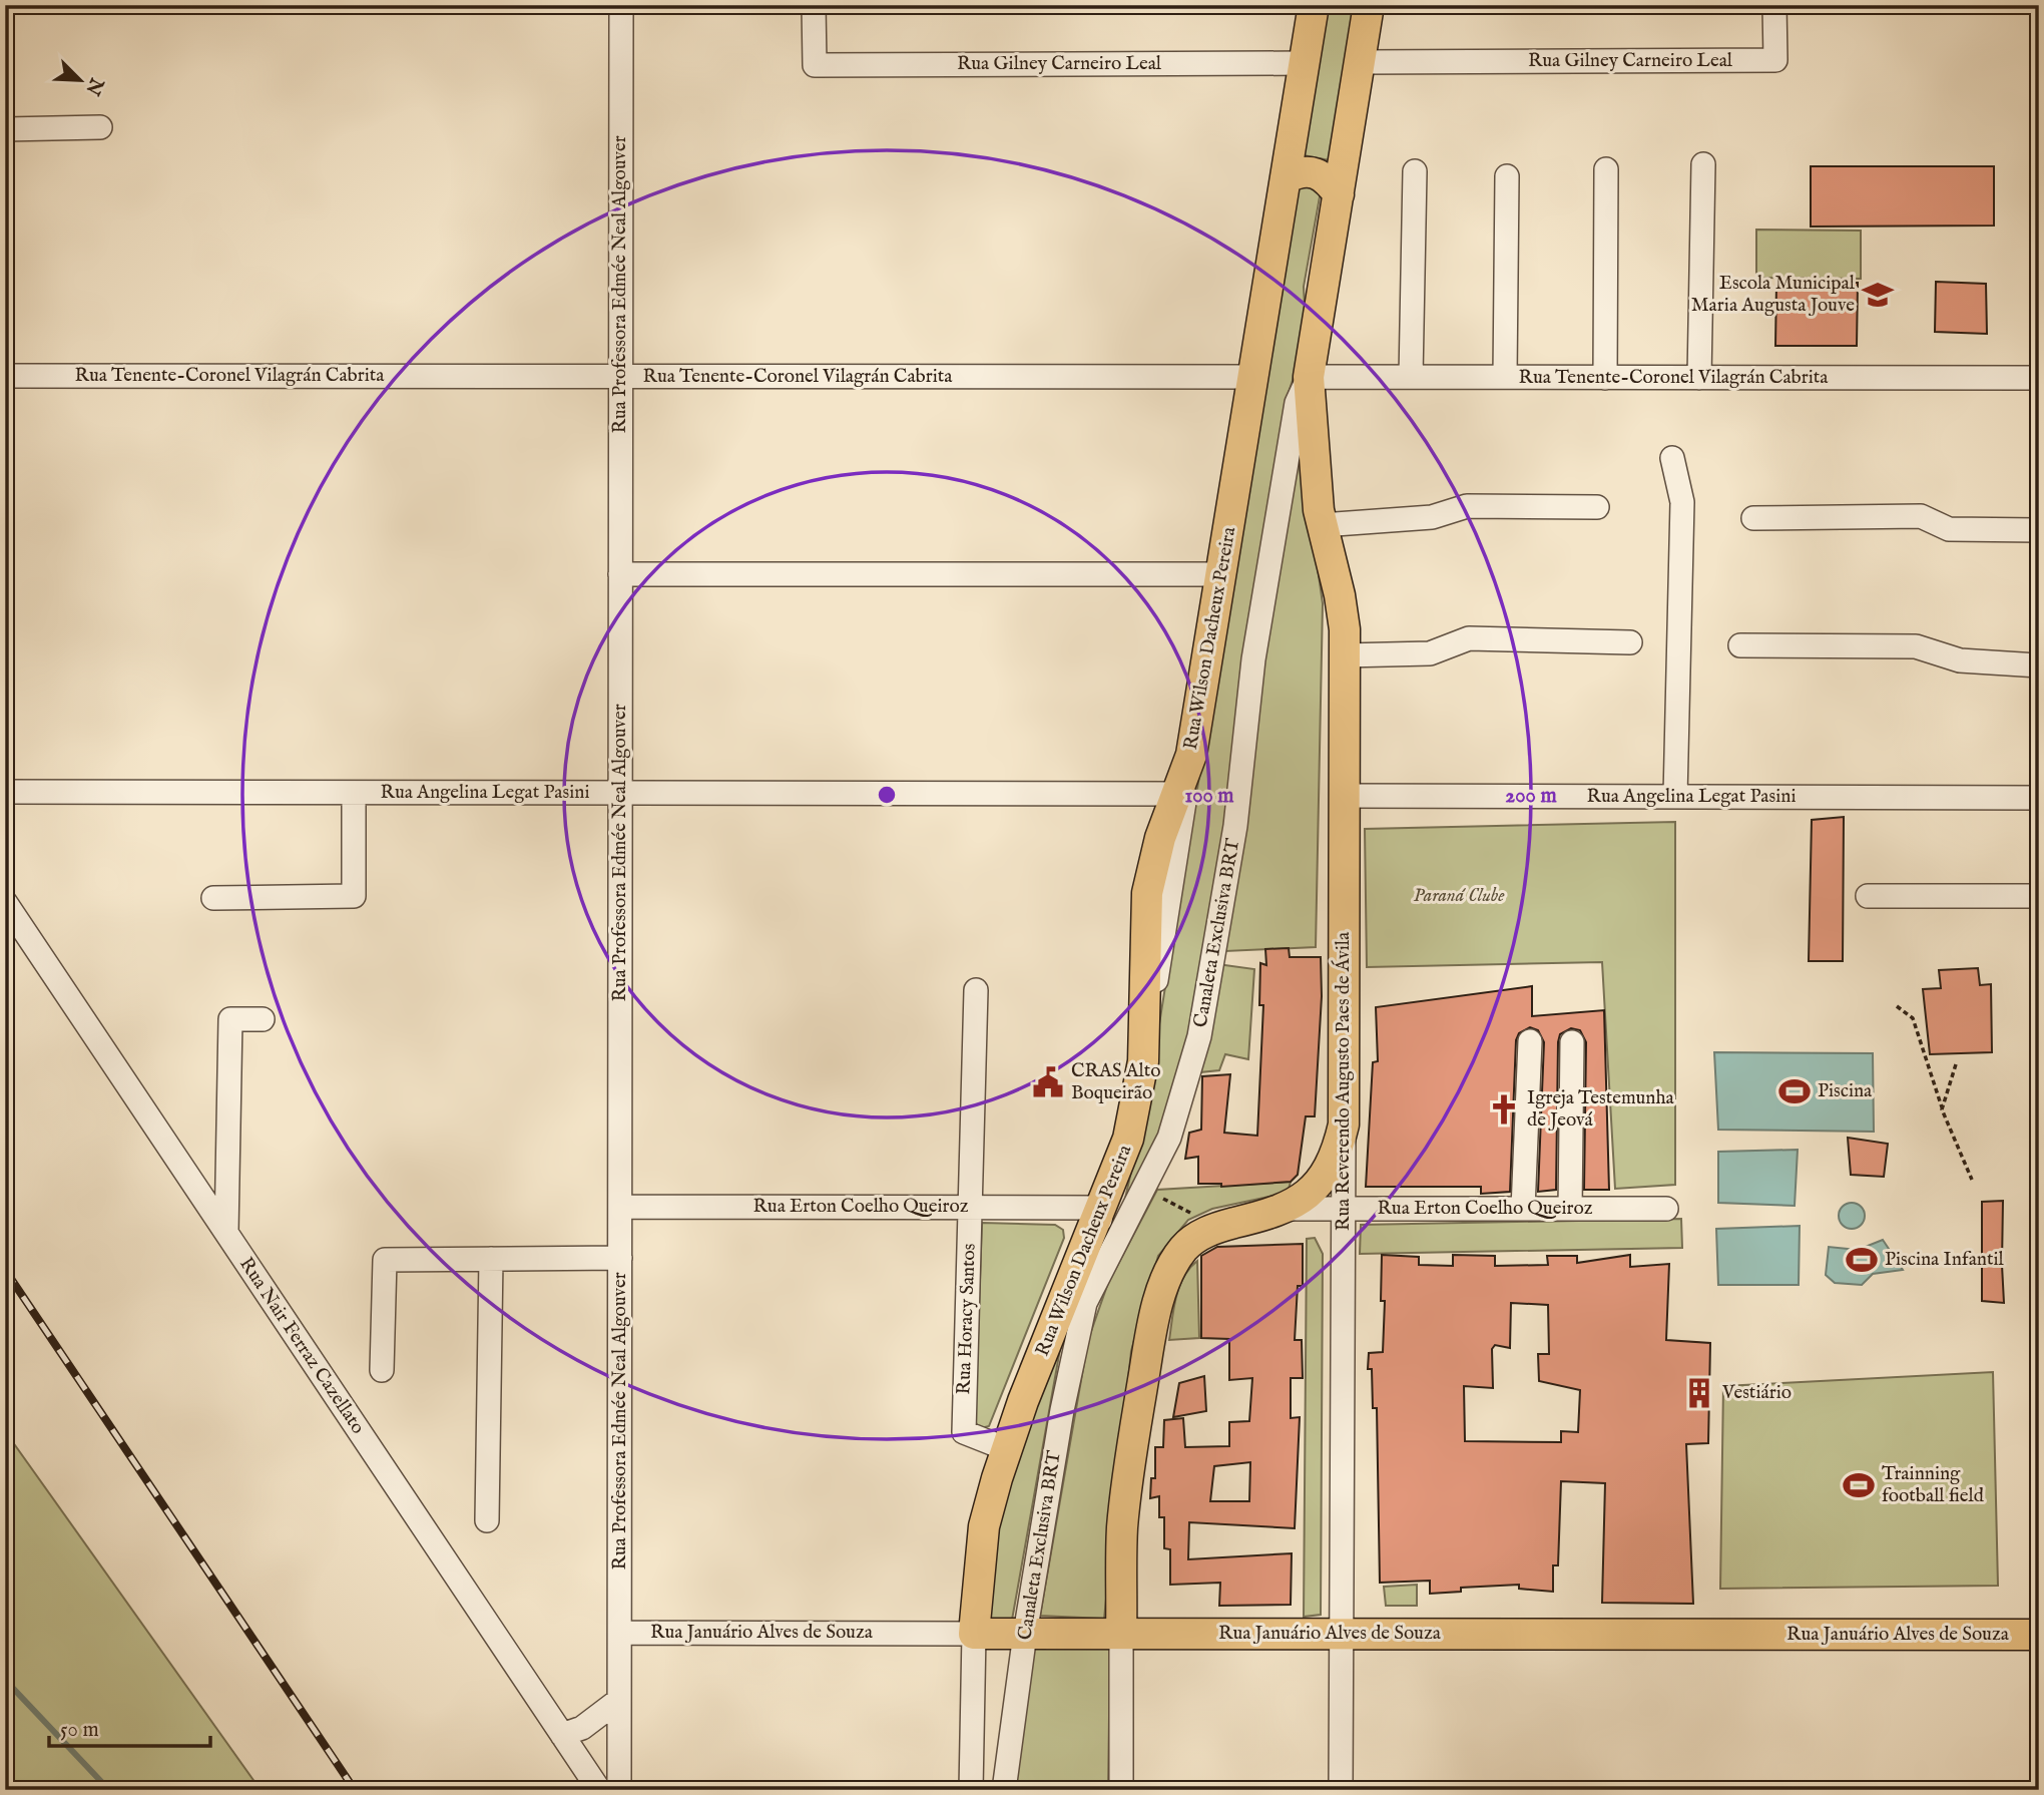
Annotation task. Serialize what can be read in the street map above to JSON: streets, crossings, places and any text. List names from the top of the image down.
{
  "streets": {
    "main road": [
      "Rua Wilson Dacheux Pereira",
      "Rua Reverendo Augusto Paes de Ávila",
      "Rua Erton Coelho Queiroz",
      "Rua Januário Alves de Souza"
    ],
    "street": [
      "Rua Gilney Carneiro Leal",
      "Rua Professora Edmée Neal Algouver",
      "Rua Tenente-Coronel Vilagrán Cabrita",
      "Rua Angelina Legat Pasini",
      "Canaleta Exclusiva BRT",
      "Rua Horacy Santos",
      "Rua Nair Ferraz Cazellato"
    ]
  },
  "crossings": [
    ["Rua Gilney Carneiro Leal", "Rua Wilson Dacheux Pereira"],
    ["Rua Professora Edmée Neal Algouver", "Rua Tenente-Coronel Vilagrán Cabrita"],
    ["Rua Professora Edmée Neal Algouver", "Rua Angelina Legat Pasini"],
    ["Rua Professora Edmée Neal Algouver", "Rua Erton Coelho Queiroz"],
    ["Rua Professora Edmée Neal Algouver", "Rua Januário Alves de Souza"],
    ["Rua Tenente-Coronel Vilagrán Cabrita", "Rua Wilson Dacheux Pereira"],
    ["Rua Tenente-Coronel Vilagrán Cabrita", "Canaleta Exclusiva BRT"],
    ["Rua Tenente-Coronel Vilagrán Cabrita", "Rua Reverendo Augusto Paes de Ávila"],
    ["Rua Wilson Dacheux Pereira", "Rua Angelina Legat Pasini"],
    ["Rua Wilson Dacheux Pereira", "Canaleta Exclusiva BRT"],
    ["Rua Wilson Dacheux Pereira", "Rua Erton Coelho Queiroz"],
    ["Rua Wilson Dacheux Pereira", "Rua Horacy Santos"],
    ["Rua Wilson Dacheux Pereira", "Rua Januário Alves de Souza"],
    ["Rua Angelina Legat Pasini", "Rua Reverendo Augusto Paes de Ávila"],
    ["Canaleta Exclusiva BRT", "Rua Reverendo Augusto Paes de Ávila"],
    ["Canaleta Exclusiva BRT", "Rua Erton Coelho Queiroz"],
    ["Canaleta Exclusiva BRT", "Rua Januário Alves de Souza"],
    ["Rua Reverendo Augusto Paes de Ávila", "Rua Erton Coelho Queiroz"],
    ["Rua Reverendo Augusto Paes de Ávila", "Rua Januário Alves de Souza"],
    ["Rua Erton Coelho Queiroz", "Rua Horacy Santos"],
    ["Rua Erton Coelho Queiroz", "Rua Januário Alves de Souza"]
  ],
  "parks": ["Paraná Clube"],
  "places": {
    "school or university": ["Escola Municipal Maria Augusta Jouve"],
    "public building": ["CRAS Alto Boqueirão"],
    "sports": ["Piscina", "Piscina Infantil", "Trainning football field"],
    "church": ["Igreja Testemunha de Jeová"],
    "building": ["Vestiário"]
  },
  "scale_bar": "50 m",
  "north": "bottom right",
  "rings": ["100 m", "200 m"]
}
